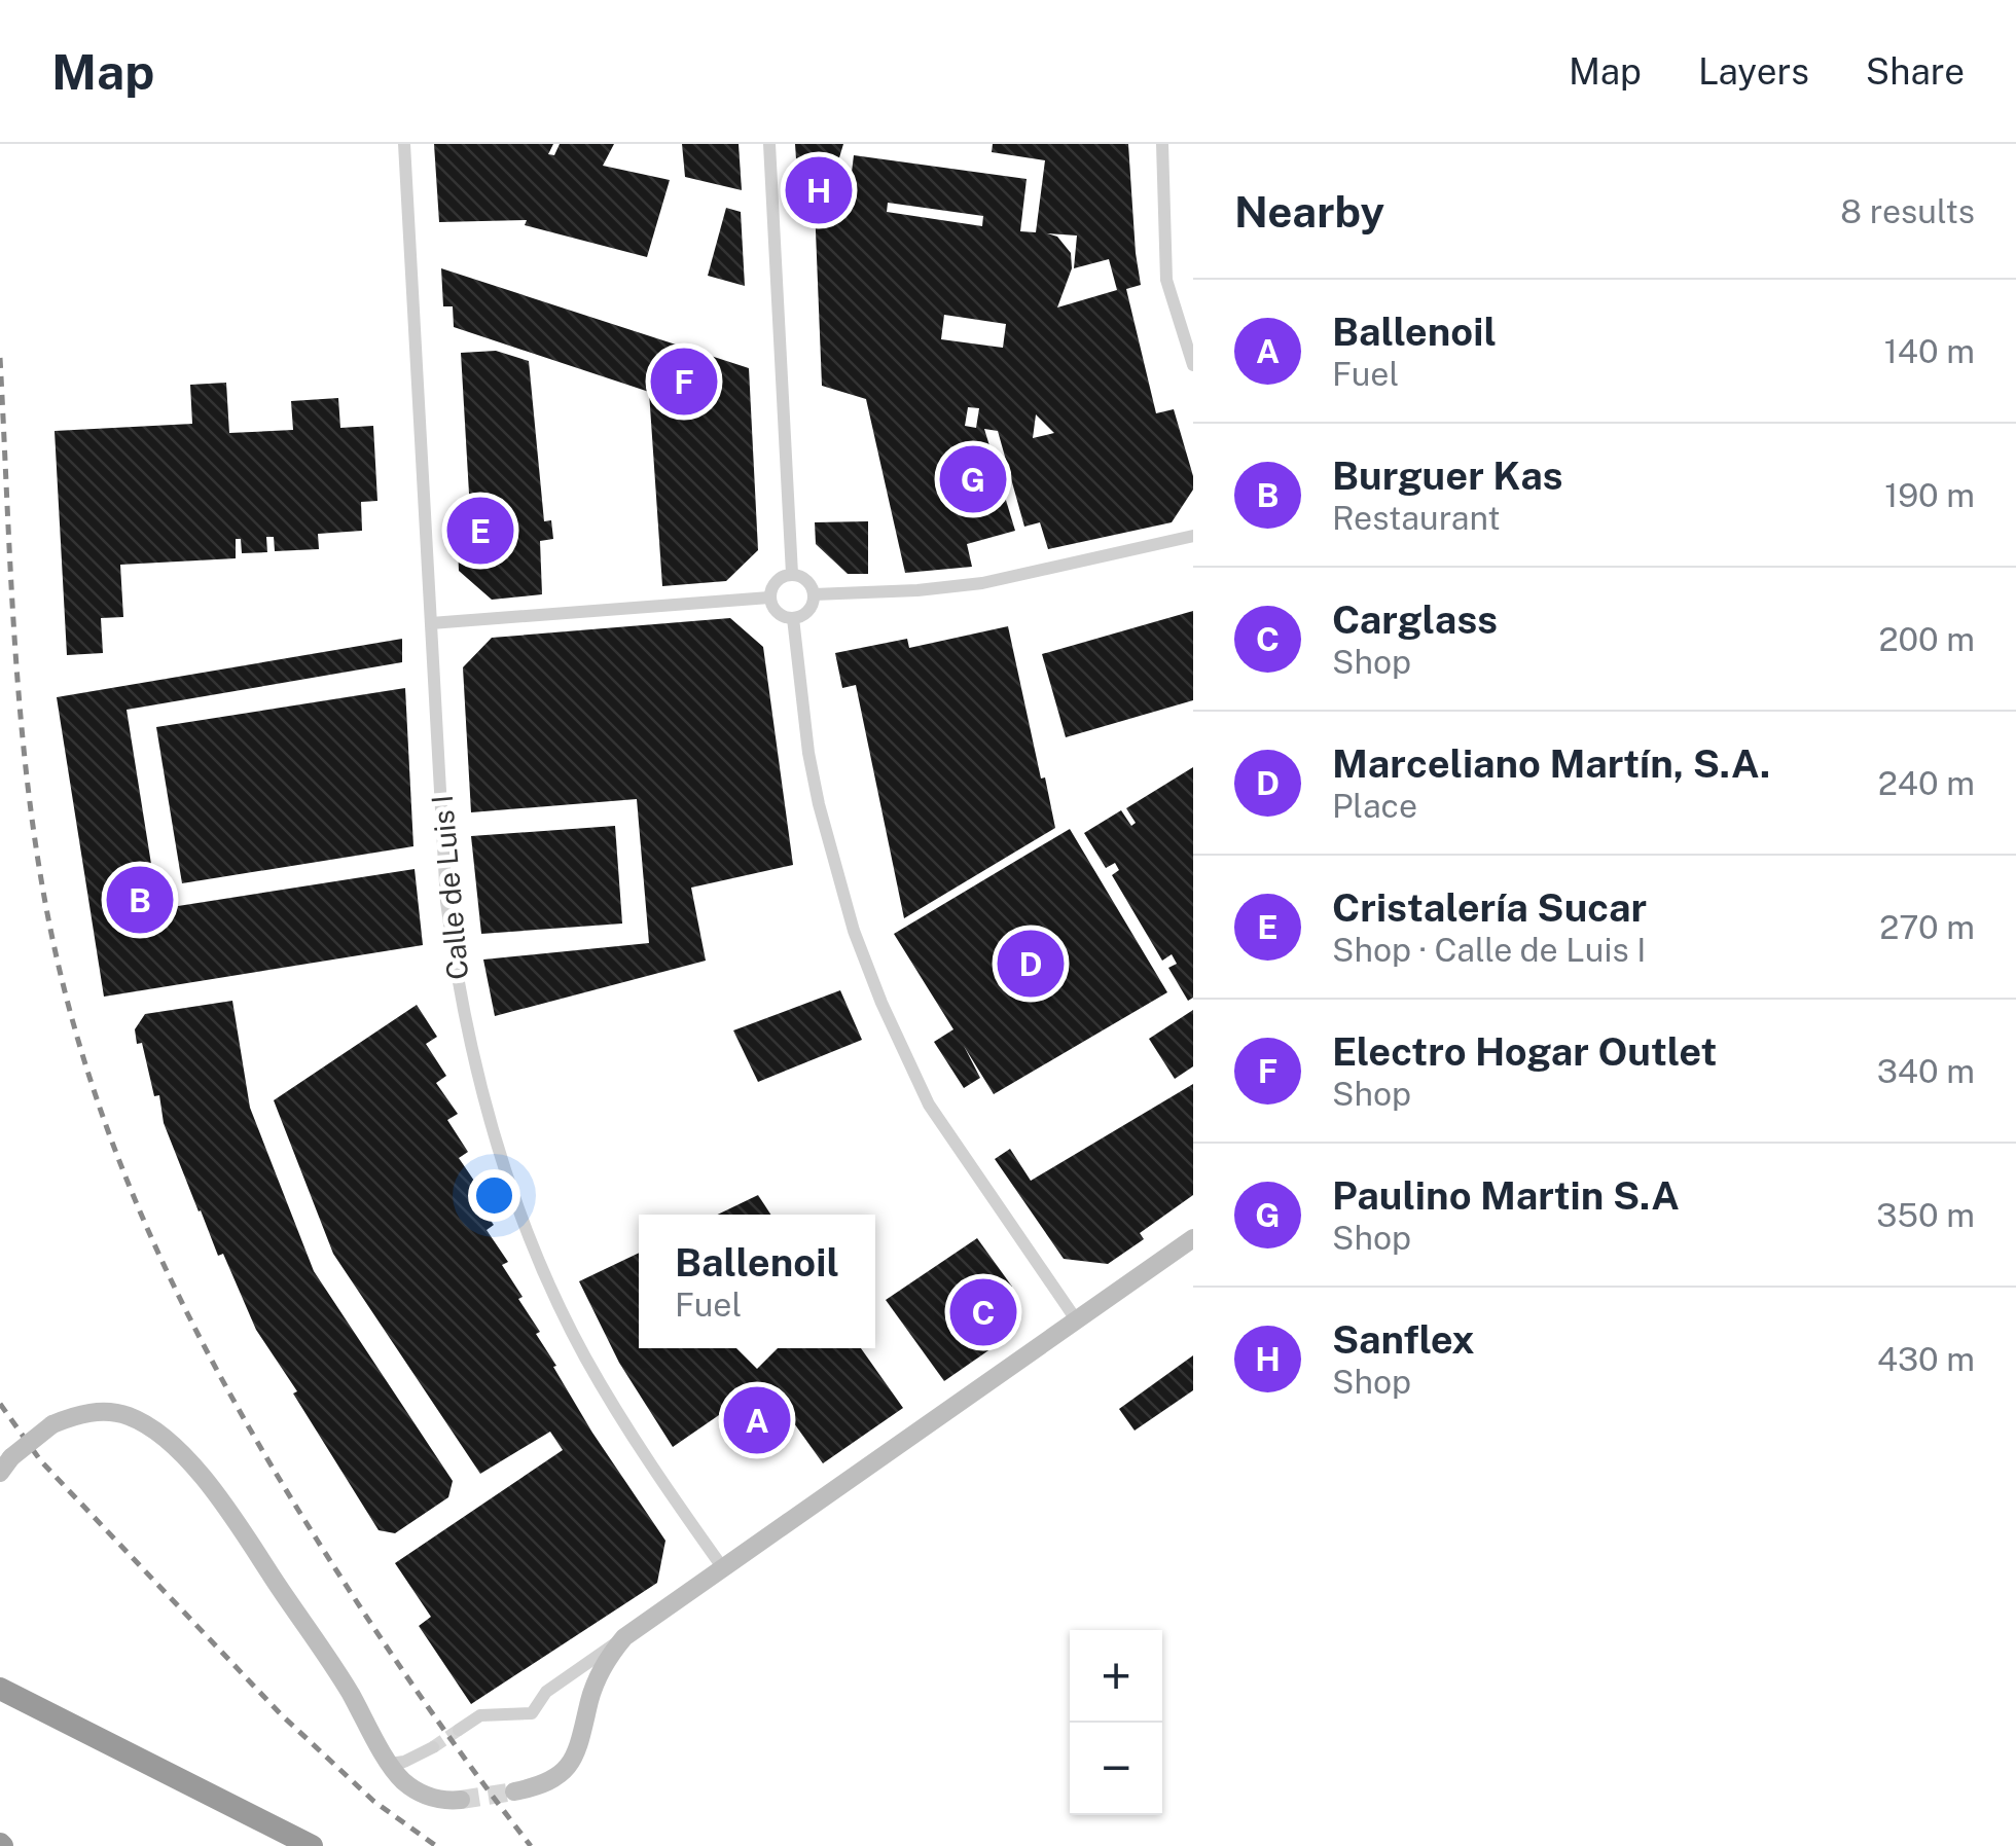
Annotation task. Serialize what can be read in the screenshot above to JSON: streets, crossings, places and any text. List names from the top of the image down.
{
  "streets": {
    "street": ["Calle de Luis I"]
  },
  "page": {
    "header": "Map",
    "nav": ["Map", "Layers", "Share"],
    "heading": ["Nearby", "8 results"],
    "pins": [
      "H",
      "F",
      "G",
      "E",
      "B",
      "D",
      "C",
      "A"
    ],
    "list": [
      {
        "mark": "A",
        "name": "Ballenoil",
        "note": "Fuel",
        "value": "140 m"
      },
      {
        "mark": "B",
        "name": "Burguer Kas",
        "note": "Restaurant",
        "value": "190 m"
      },
      {
        "mark": "C",
        "name": "Carglass",
        "note": "Shop",
        "value": "200 m"
      },
      {
        "mark": "D",
        "name": "Marceliano Martín, S.A.",
        "note": "Place",
        "value": "240 m"
      },
      {
        "mark": "E",
        "name": "Cristalería Sucar",
        "note": "Shop · Calle de Luis I",
        "value": "270 m"
      },
      {
        "mark": "F",
        "name": "Electro Hogar Outlet",
        "note": "Shop",
        "value": "340 m"
      },
      {
        "mark": "G",
        "name": "Paulino Martin S.A",
        "note": "Shop",
        "value": "350 m"
      },
      {
        "mark": "H",
        "name": "Sanflex",
        "note": "Shop",
        "value": "430 m"
      }
    ],
    "popup": ["Ballenoil", "Fuel"],
    "map_buttons": ["+", "−"]
  }
}
